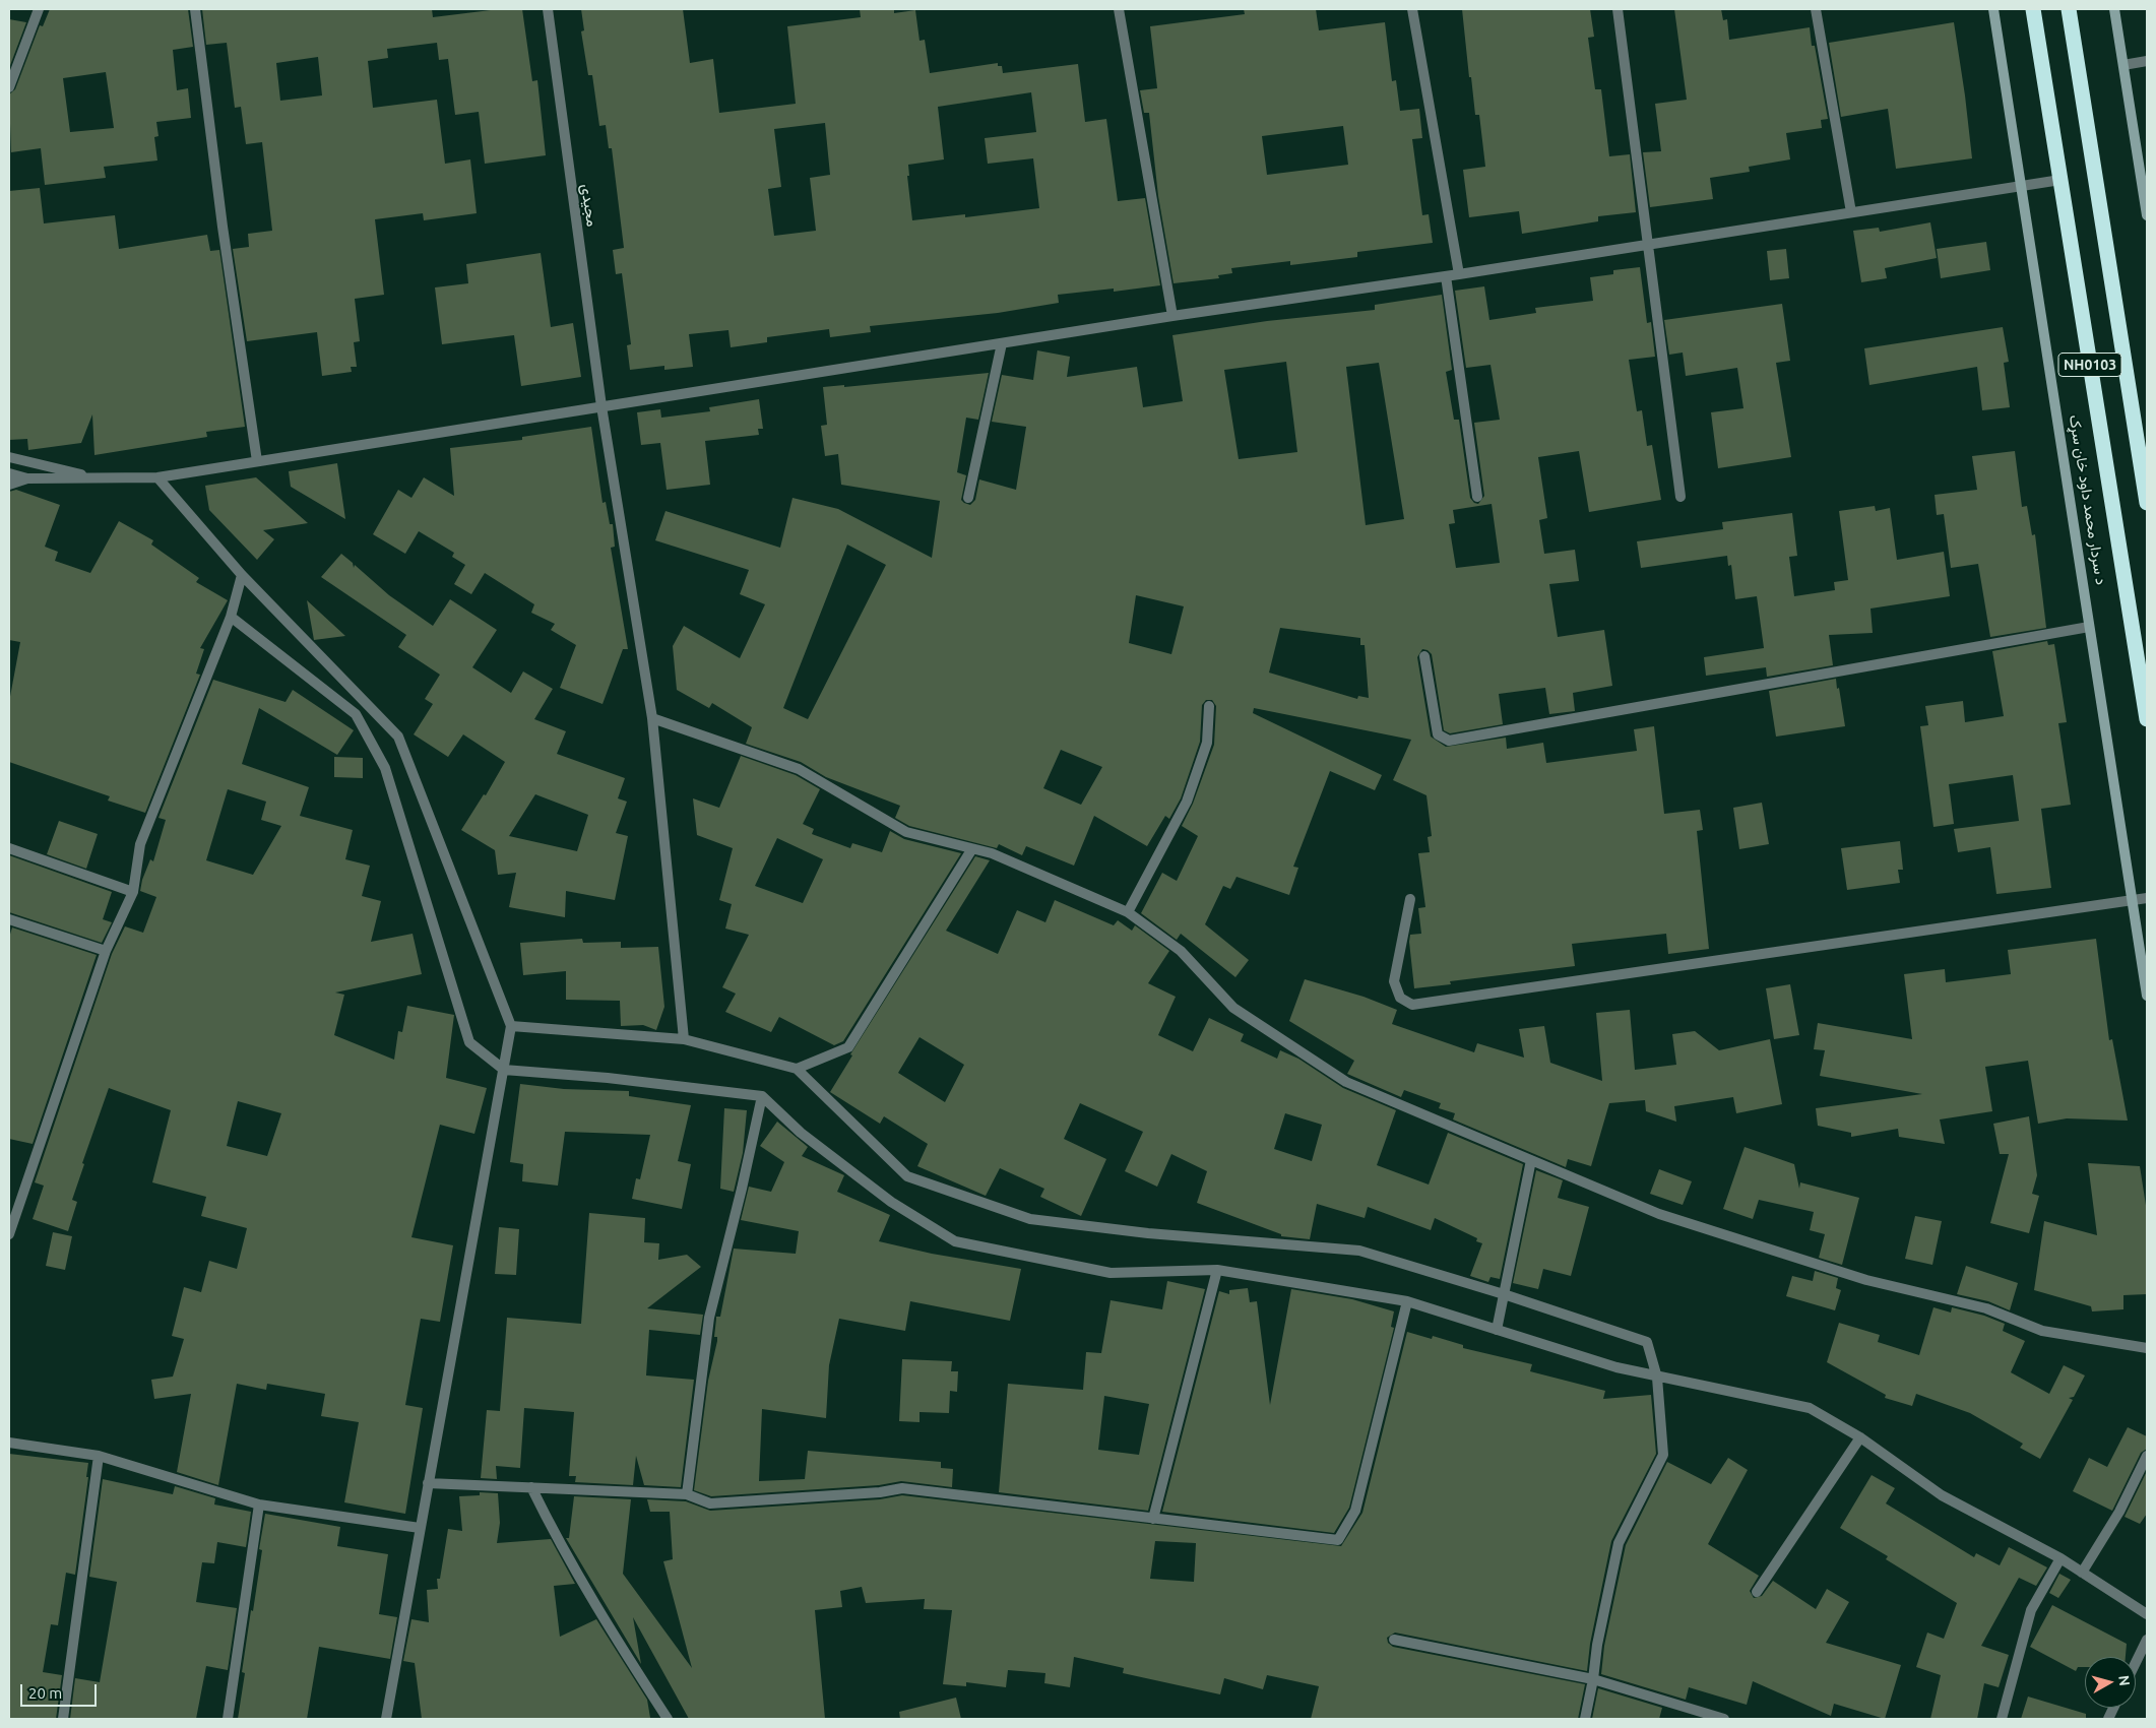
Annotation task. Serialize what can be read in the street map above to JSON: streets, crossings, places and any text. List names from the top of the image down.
{
  "streets": {
    "highway": ["NH0103", "د سردار محمد داود خان سړک"],
    "street": ["مجیدی"]
  },
  "scale_bar": "20 m",
  "north": "right"
}
